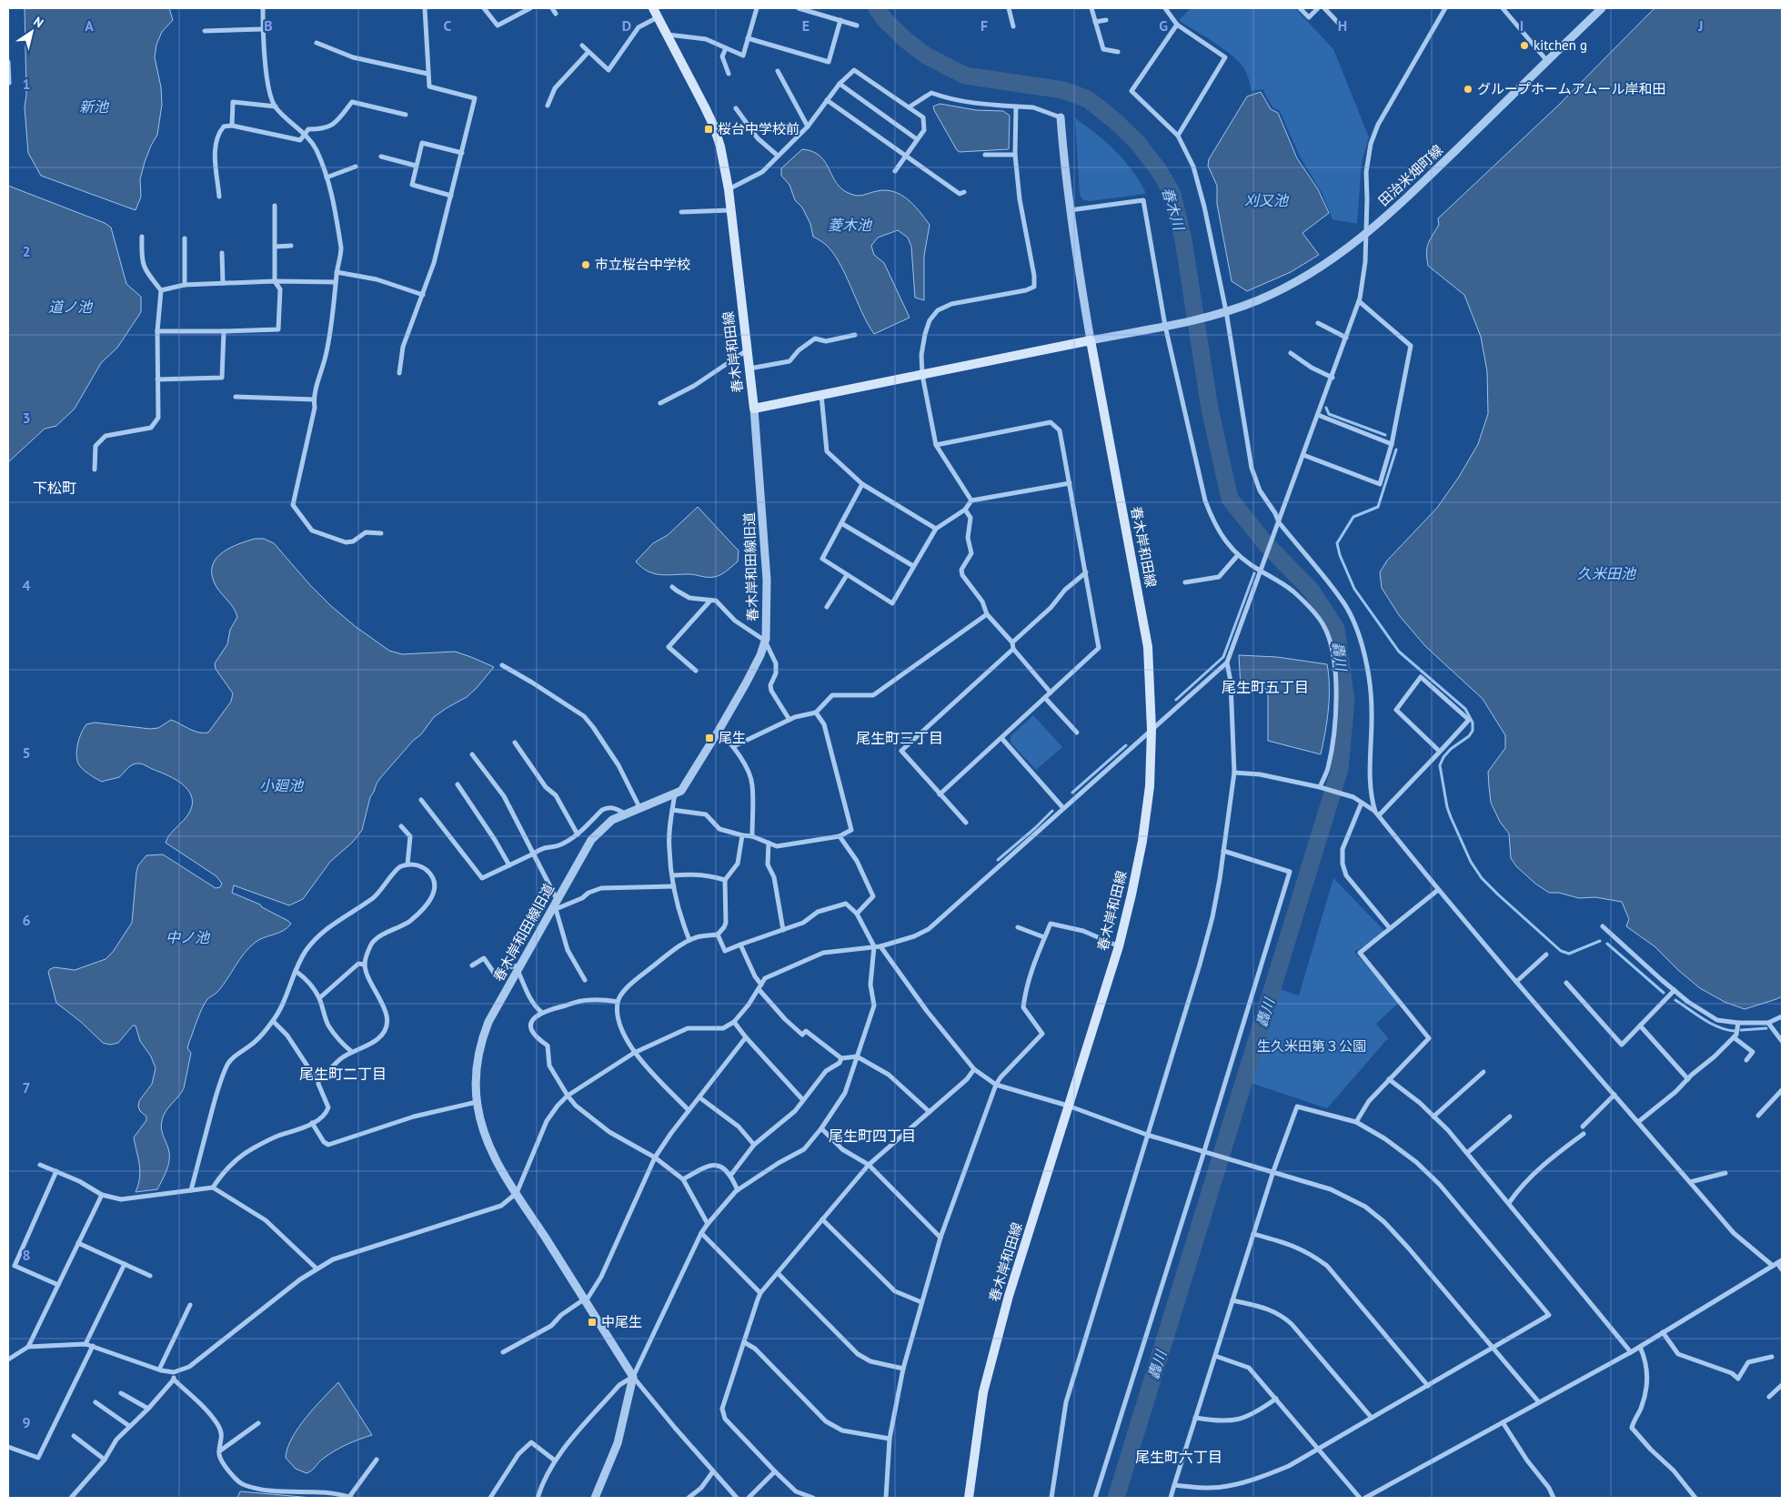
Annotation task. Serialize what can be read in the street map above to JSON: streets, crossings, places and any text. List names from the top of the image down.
{
  "streets": {
    "main road": ["春木岸和田線"],
    "street": ["田治米畑町線", "春木岸和田線旧道"]
  },
  "crossings": [
    ["春木岸和田線", "春木岸和田線旧道"]
  ],
  "districts": [
    "下松町",
    "尾生町五丁目",
    "尾生町三丁目",
    "尾生町二丁目",
    "尾生町四丁目",
    "尾生町六丁目"
  ],
  "water": [
    "新池",
    "刈又池",
    "春木川",
    "菱木池",
    "道ノ池",
    "久米田池",
    "轟川",
    "小廻池",
    "中ノ池"
  ],
  "parks": ["生久米田第３公園"],
  "places": {
    "other": ["kitchen g", "グループホームアムール岸和田", "市立桜台中学校"],
    "transit": ["桜台中学校前", "尾生", "中尾生"]
  },
  "north": "top right",
  "grid": {
    "columns": [
      "A",
      "B",
      "C",
      "D",
      "E",
      "F",
      "G",
      "H",
      "I",
      "J"
    ],
    "rows": [
      "1",
      "2",
      "3",
      "4",
      "5",
      "6",
      "7",
      "8",
      "9"
    ]
  }
}
